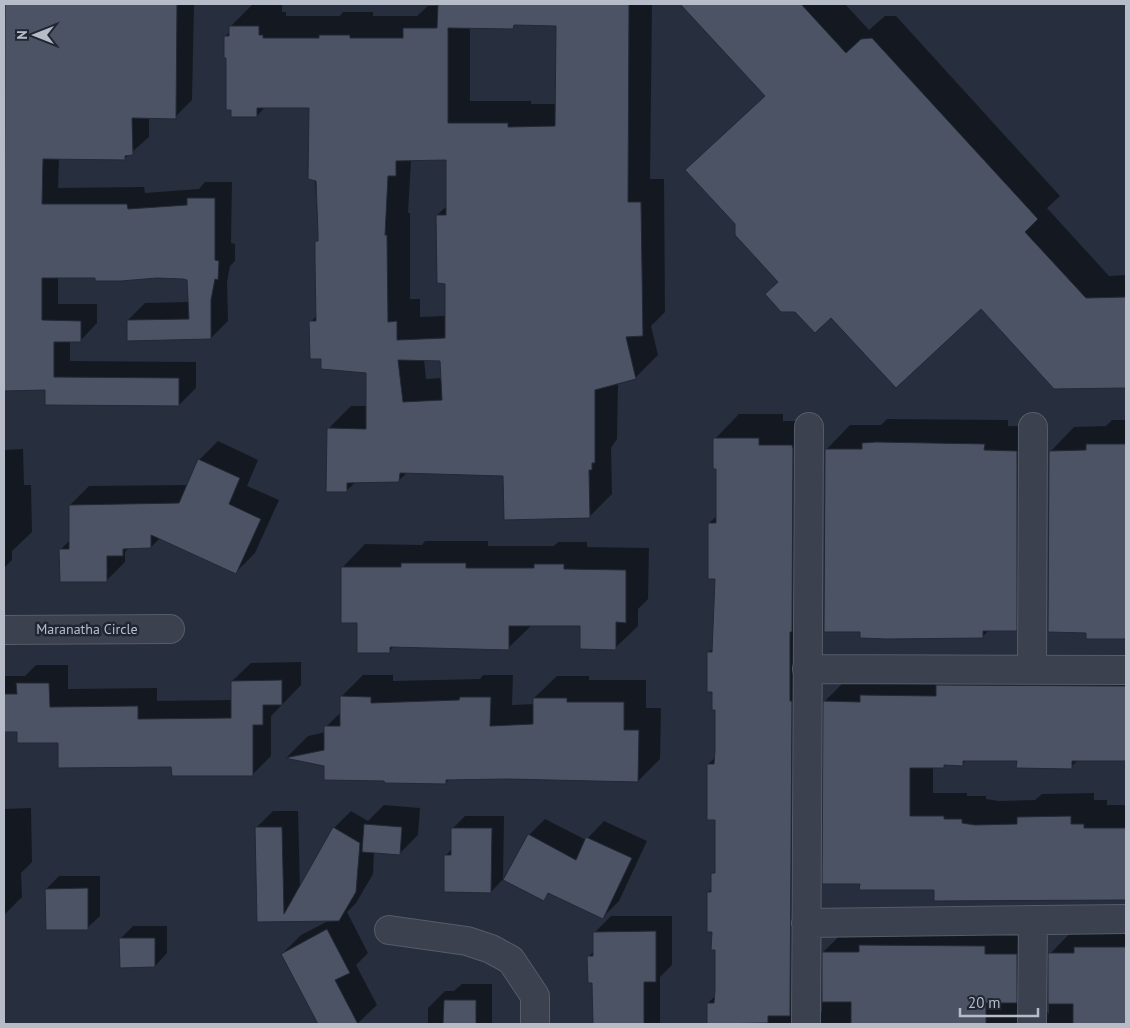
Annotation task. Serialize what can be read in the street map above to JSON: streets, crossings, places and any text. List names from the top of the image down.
{
  "streets": {
    "street": ["Maranatha Circle"]
  },
  "scale_bar": "20 m",
  "north": "left"
}
